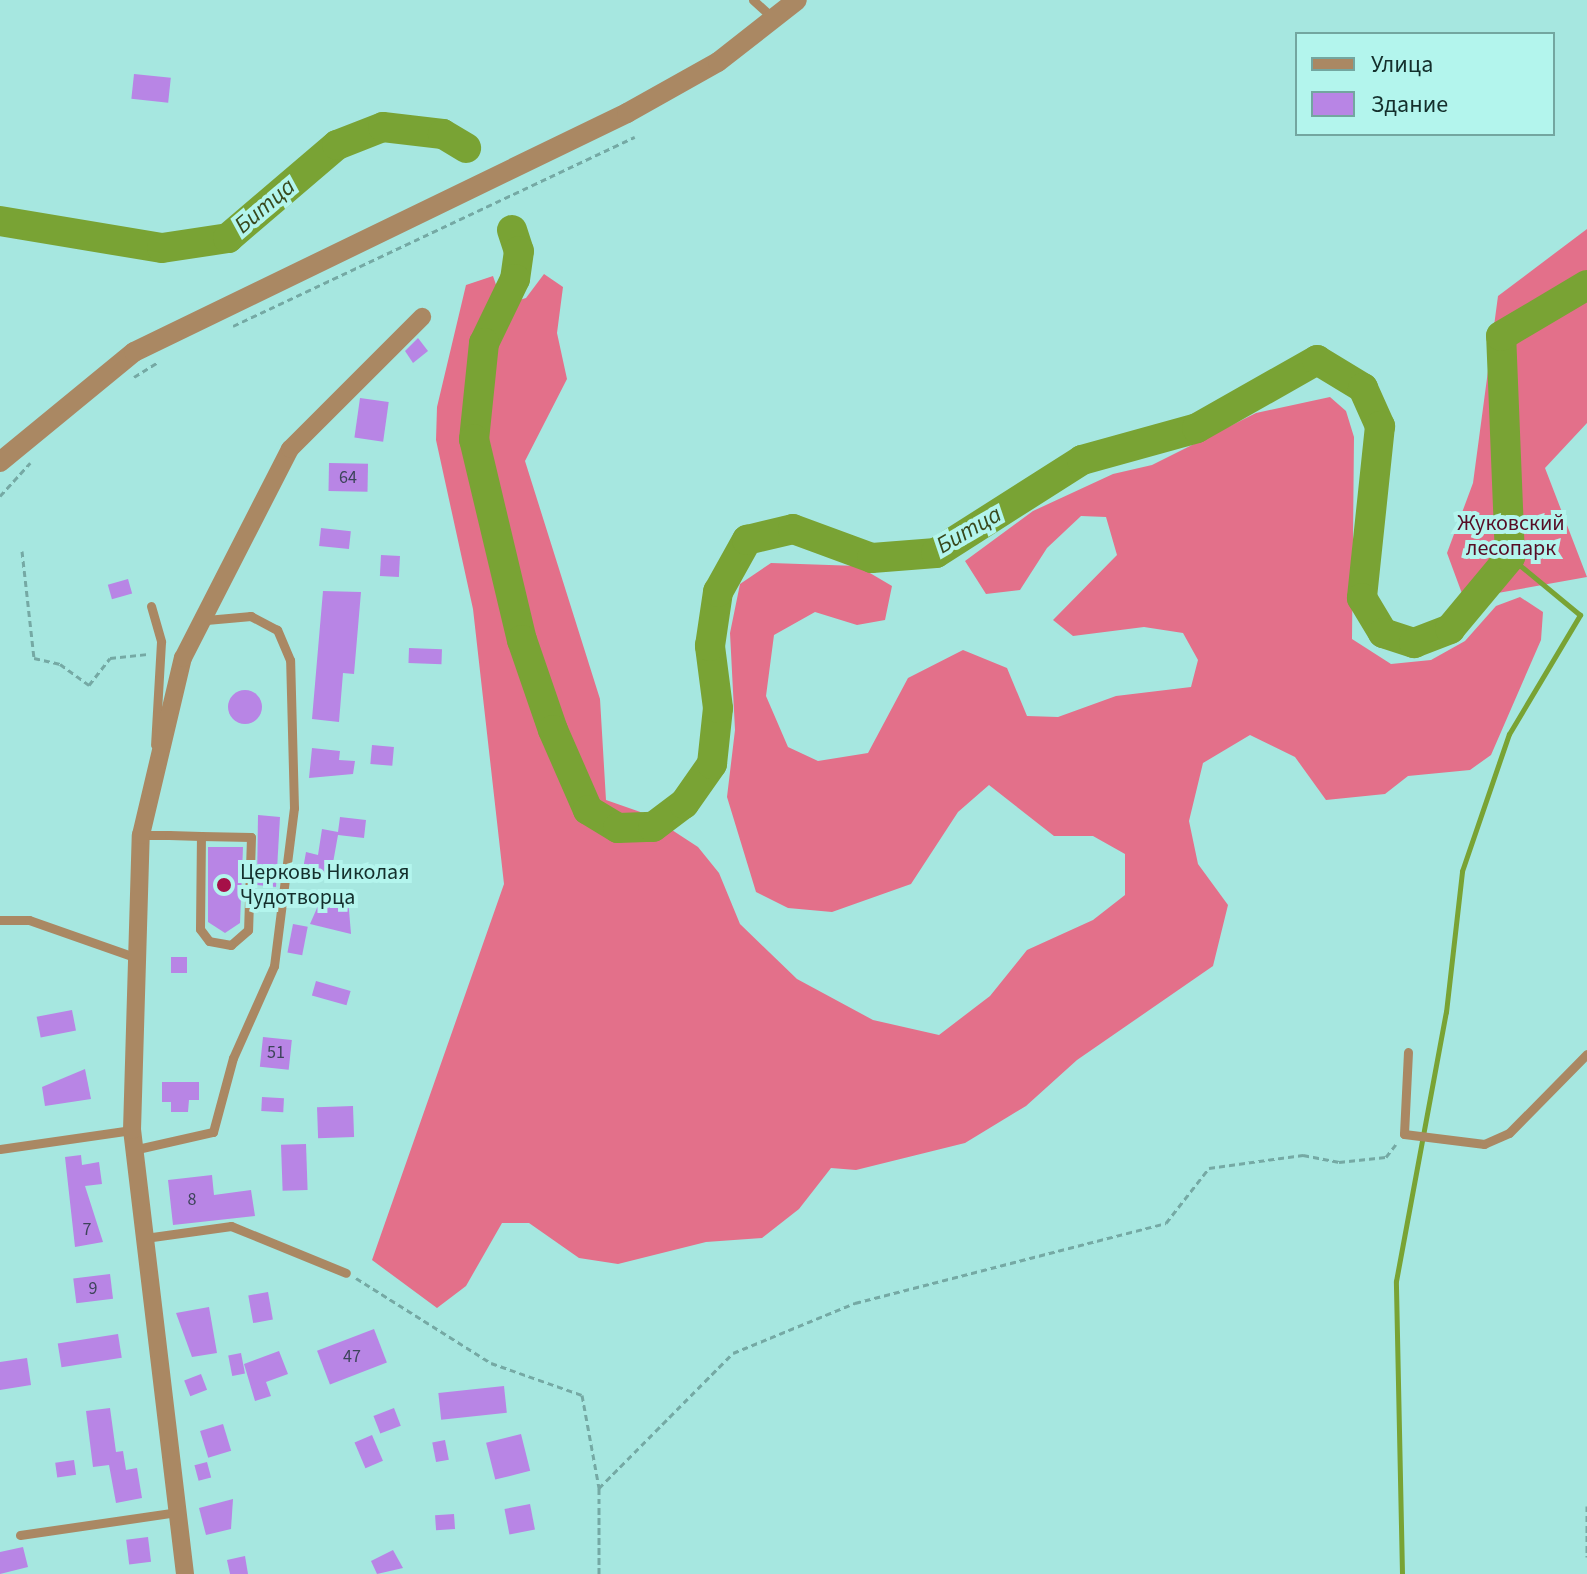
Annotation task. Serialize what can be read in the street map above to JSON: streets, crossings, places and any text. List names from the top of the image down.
{
  "water": ["Битца"],
  "parks": ["Жуковский лесопарк"],
  "places": ["Церковь Николая Чудотворца"],
  "house_numbers": [
    "64",
    "51",
    "8",
    "7",
    "9",
    "47"
  ],
  "legend": ["Улица", "Здание"]
}
